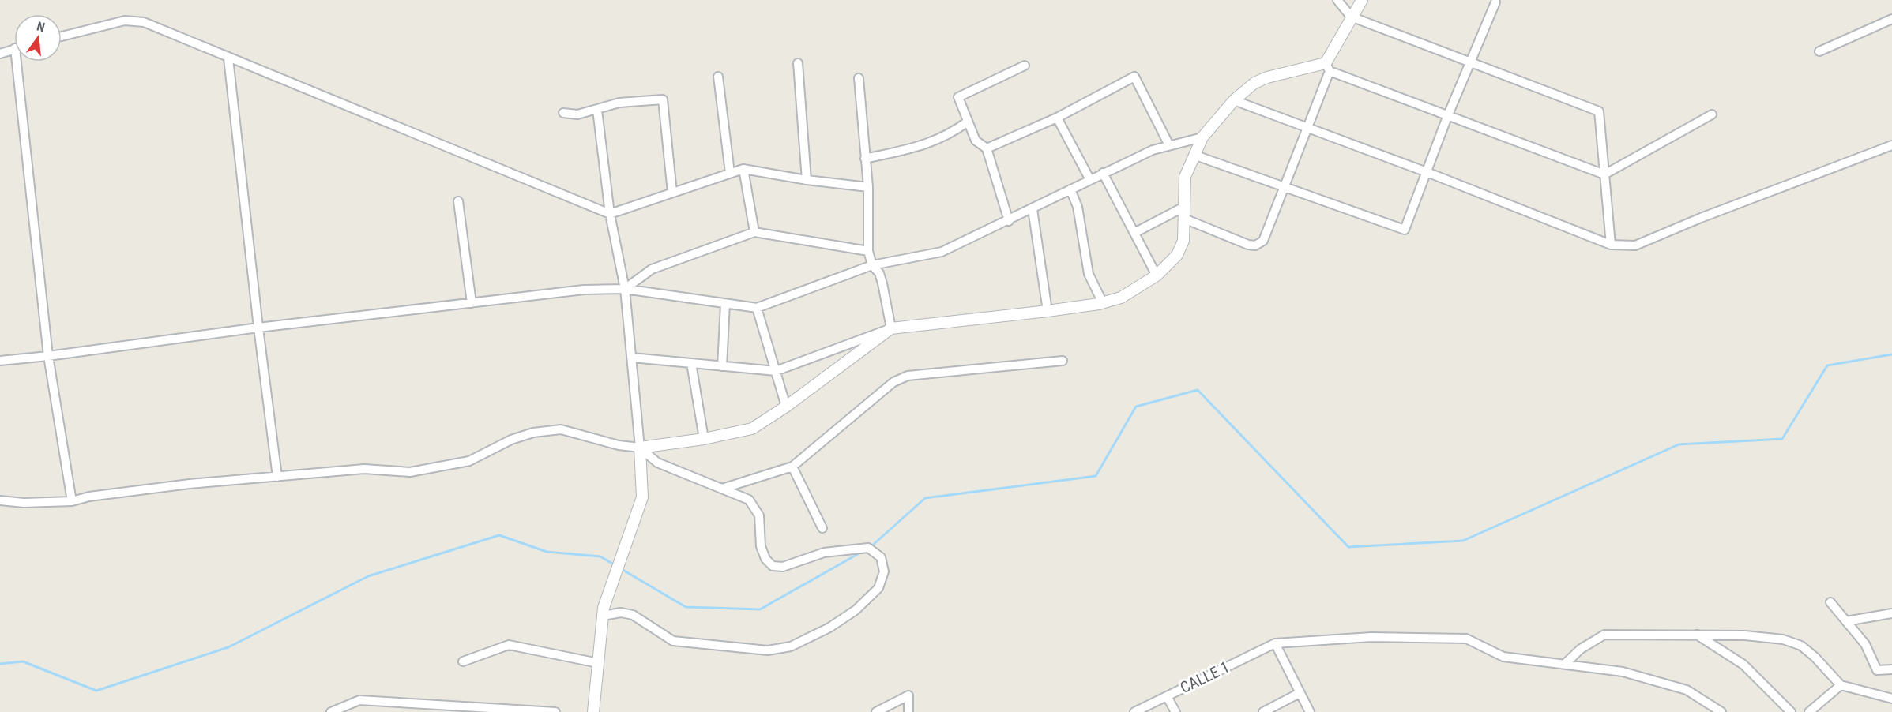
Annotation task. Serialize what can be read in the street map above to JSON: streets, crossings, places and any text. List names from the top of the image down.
{
  "streets": {
    "street": ["CALLE 1"]
  },
  "north": "top"
}
